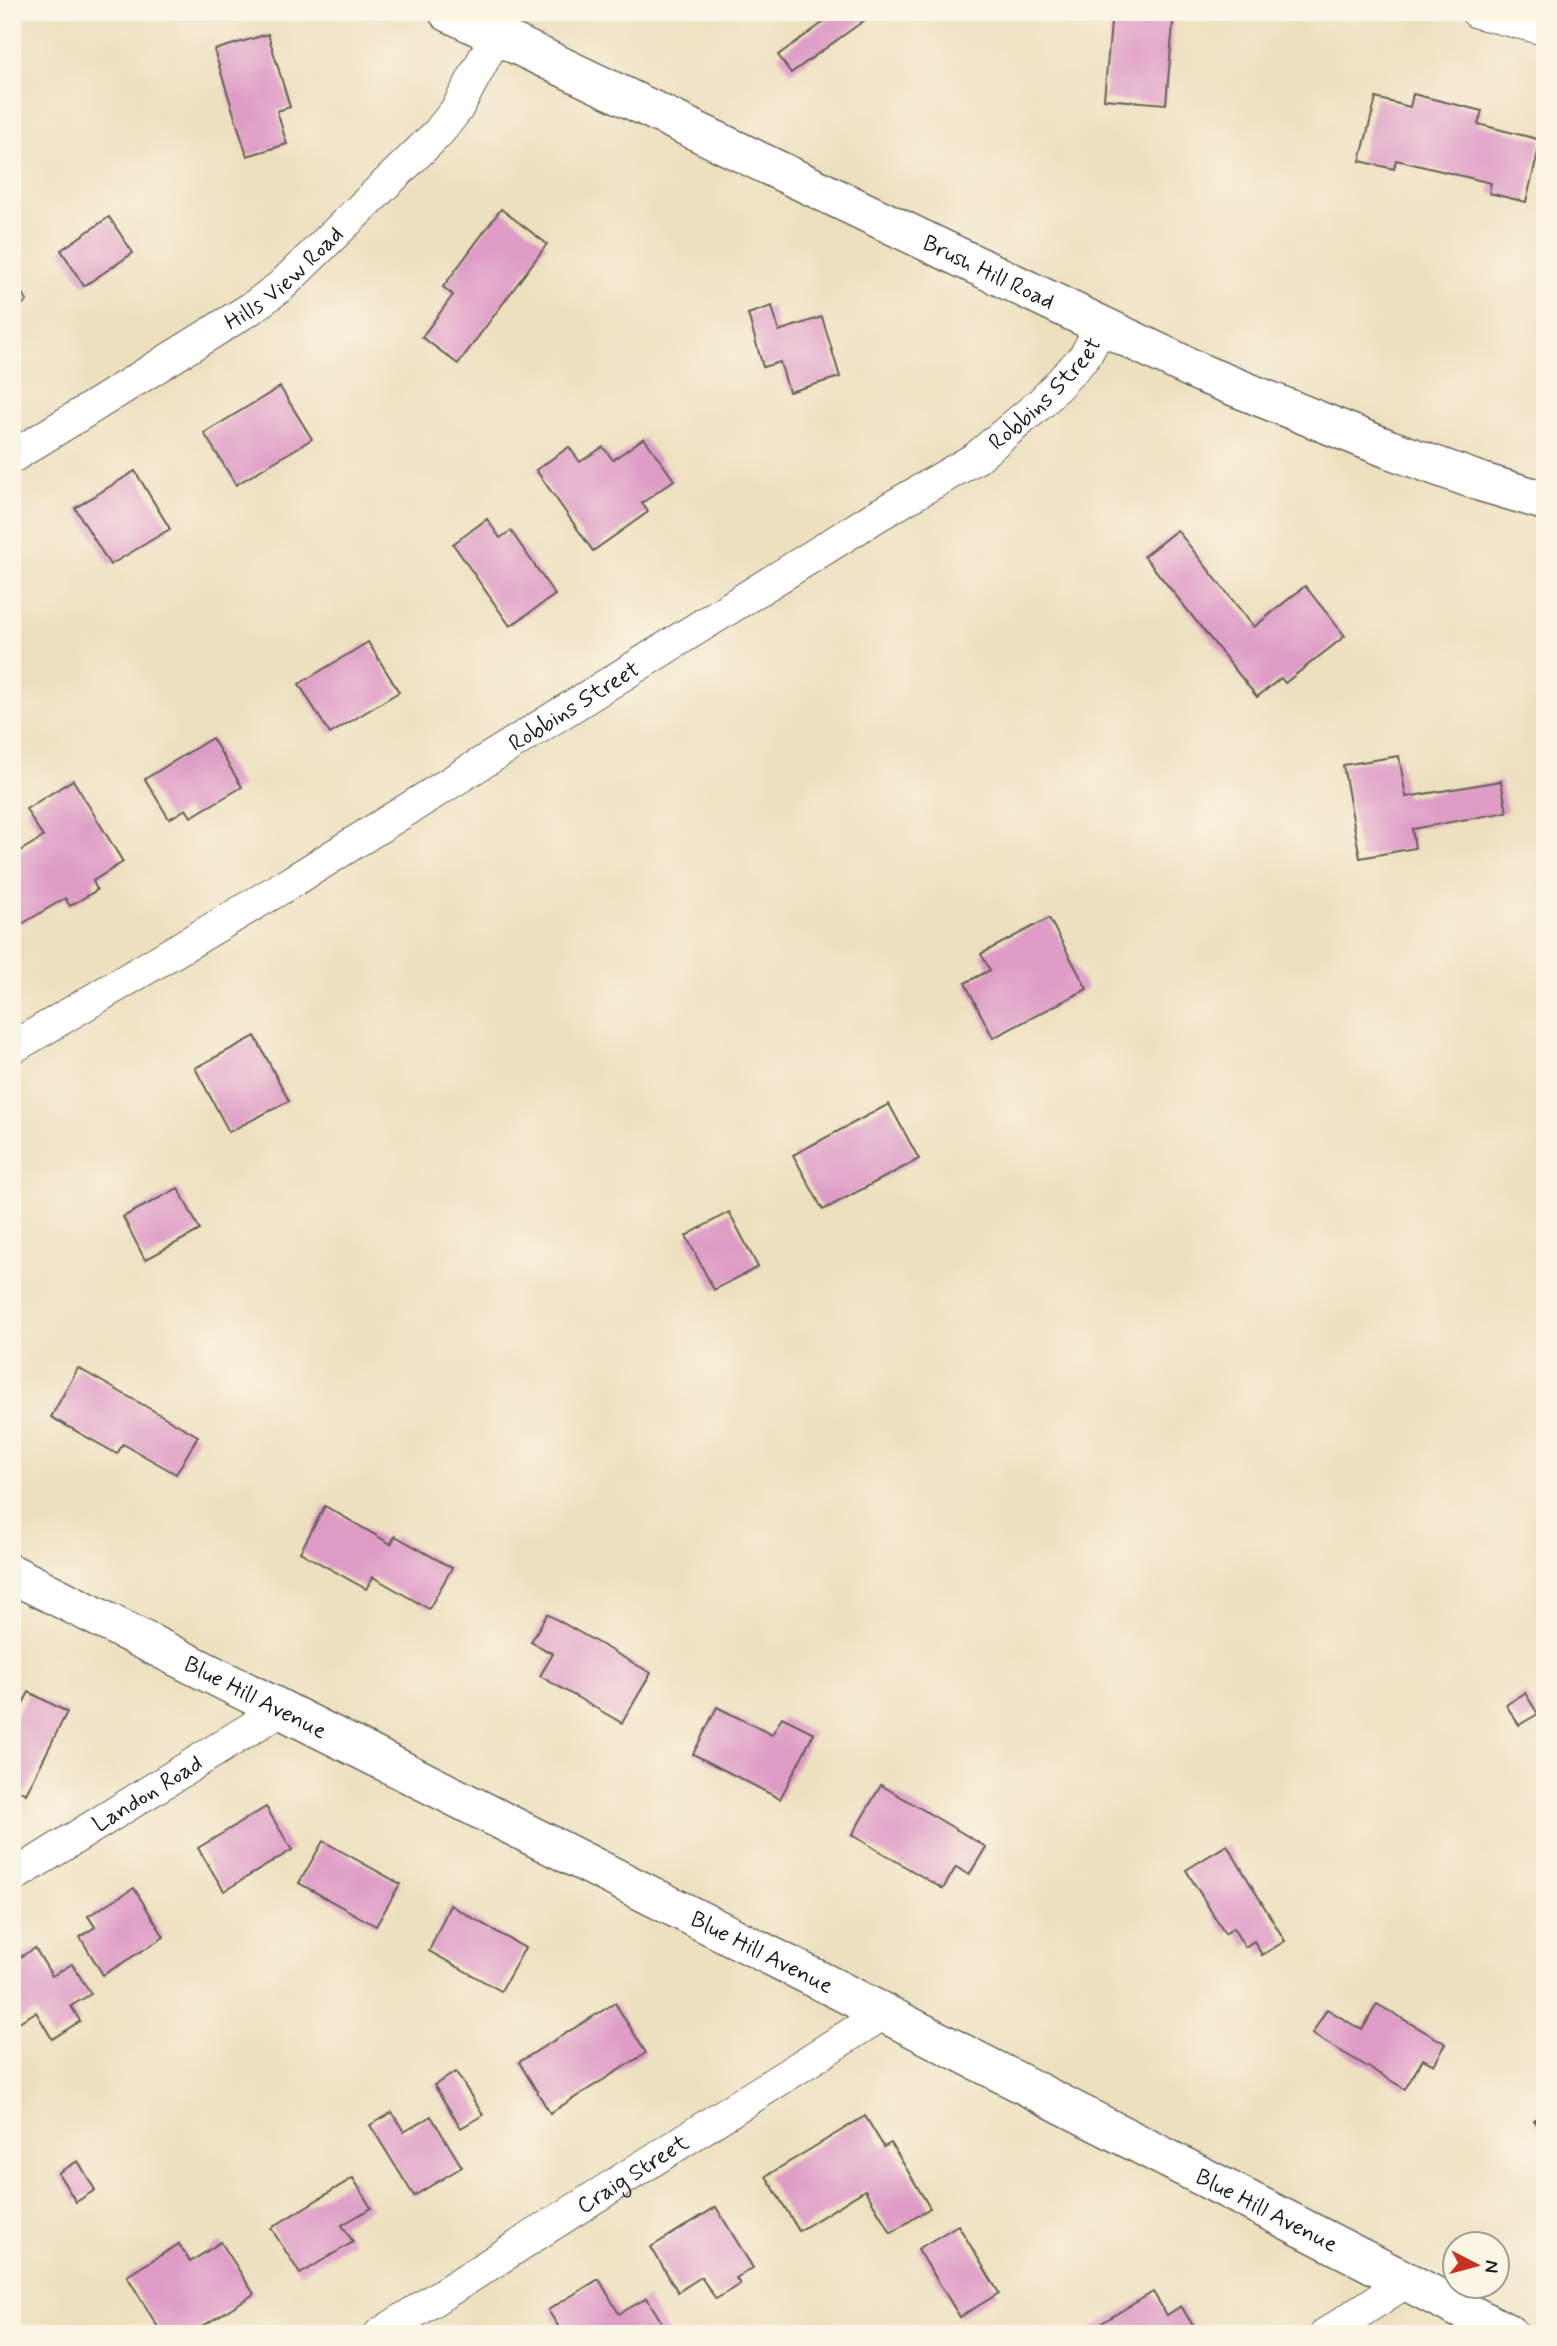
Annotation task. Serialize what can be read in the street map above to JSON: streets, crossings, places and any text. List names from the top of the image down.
{
  "streets": {
    "main road": ["Brush Hill Road", "Blue Hill Avenue"],
    "street": [
      "Hills View Road",
      "Robbins Street",
      "Landon Road",
      "Craig Street"
    ]
  },
  "crossings": [
    ["Brush Hill Road", "Hills View Road"],
    ["Brush Hill Road", "Robbins Street"],
    ["Blue Hill Avenue", "Landon Road"],
    ["Blue Hill Avenue", "Craig Street"]
  ],
  "north": "right"
}
